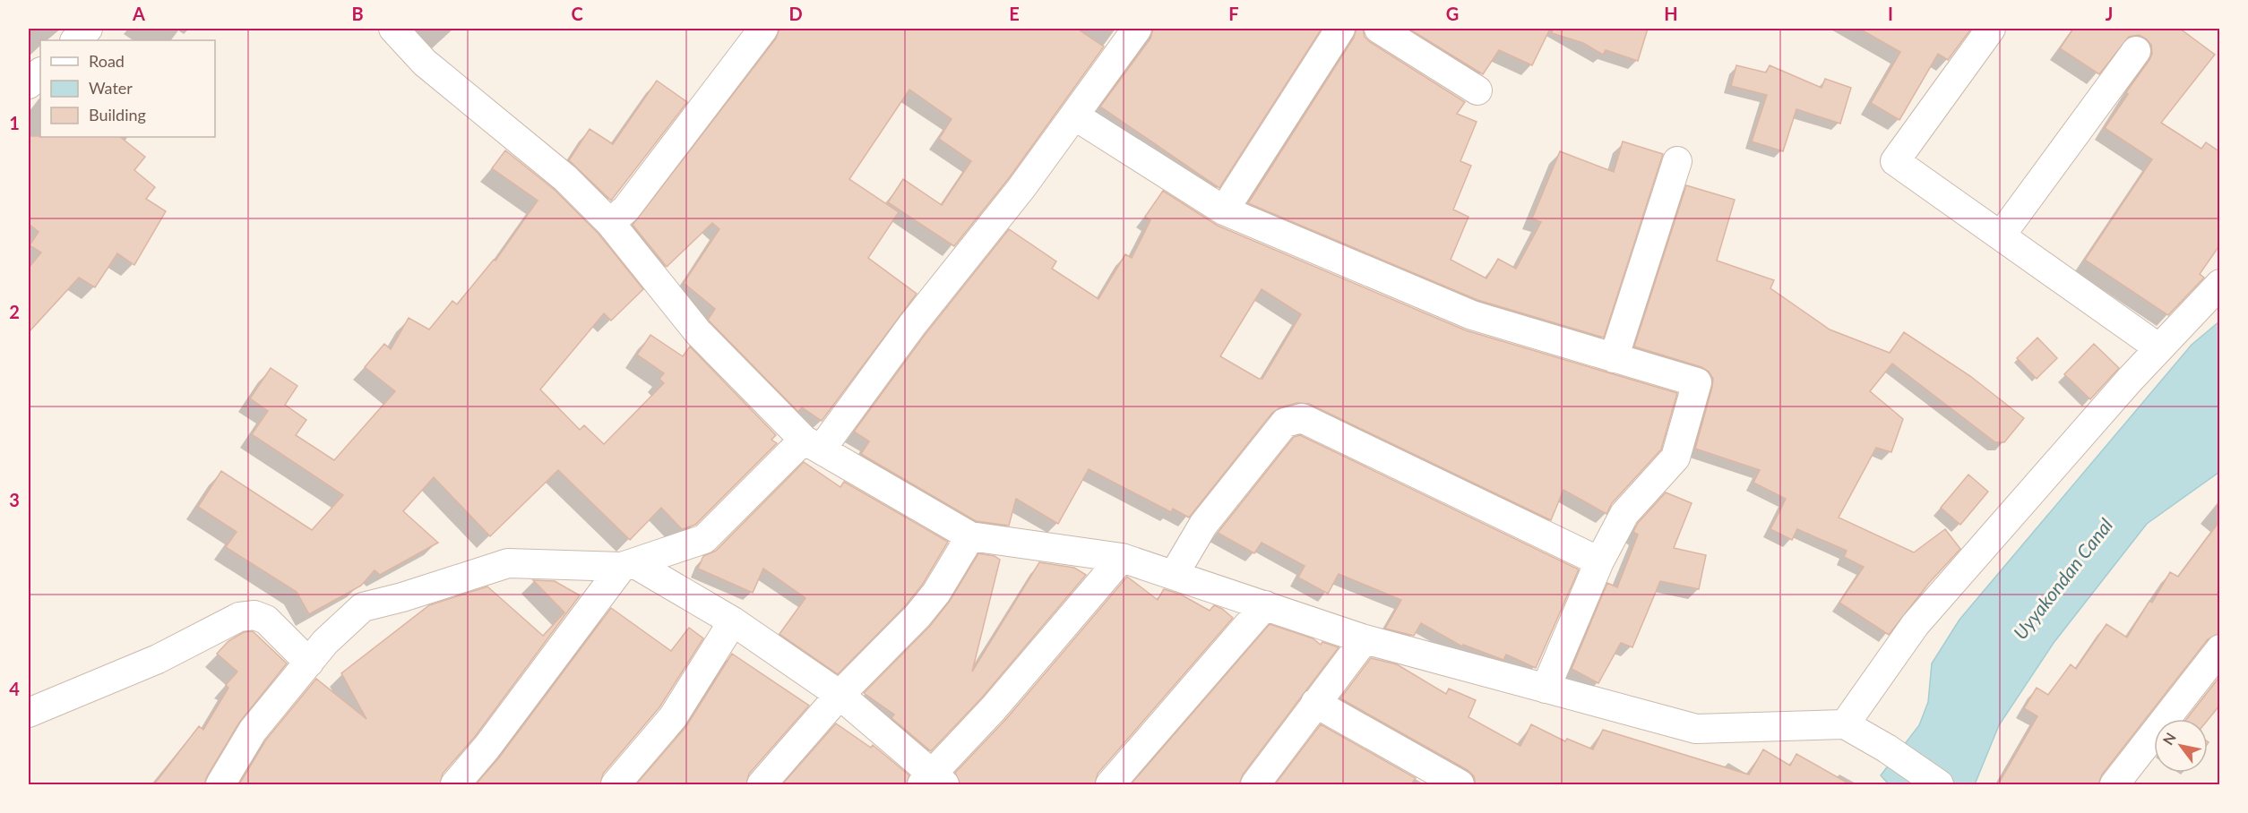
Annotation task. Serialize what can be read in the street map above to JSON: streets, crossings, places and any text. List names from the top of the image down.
{
  "water": ["Uyyakondan Canal"],
  "legend": ["Road", "Water", "Building"],
  "north": "top left",
  "grid": {
    "columns": [
      "A",
      "B",
      "C",
      "D",
      "E",
      "F",
      "G",
      "H",
      "I",
      "J"
    ],
    "rows": [
      "1",
      "2",
      "3",
      "4"
    ]
  }
}
